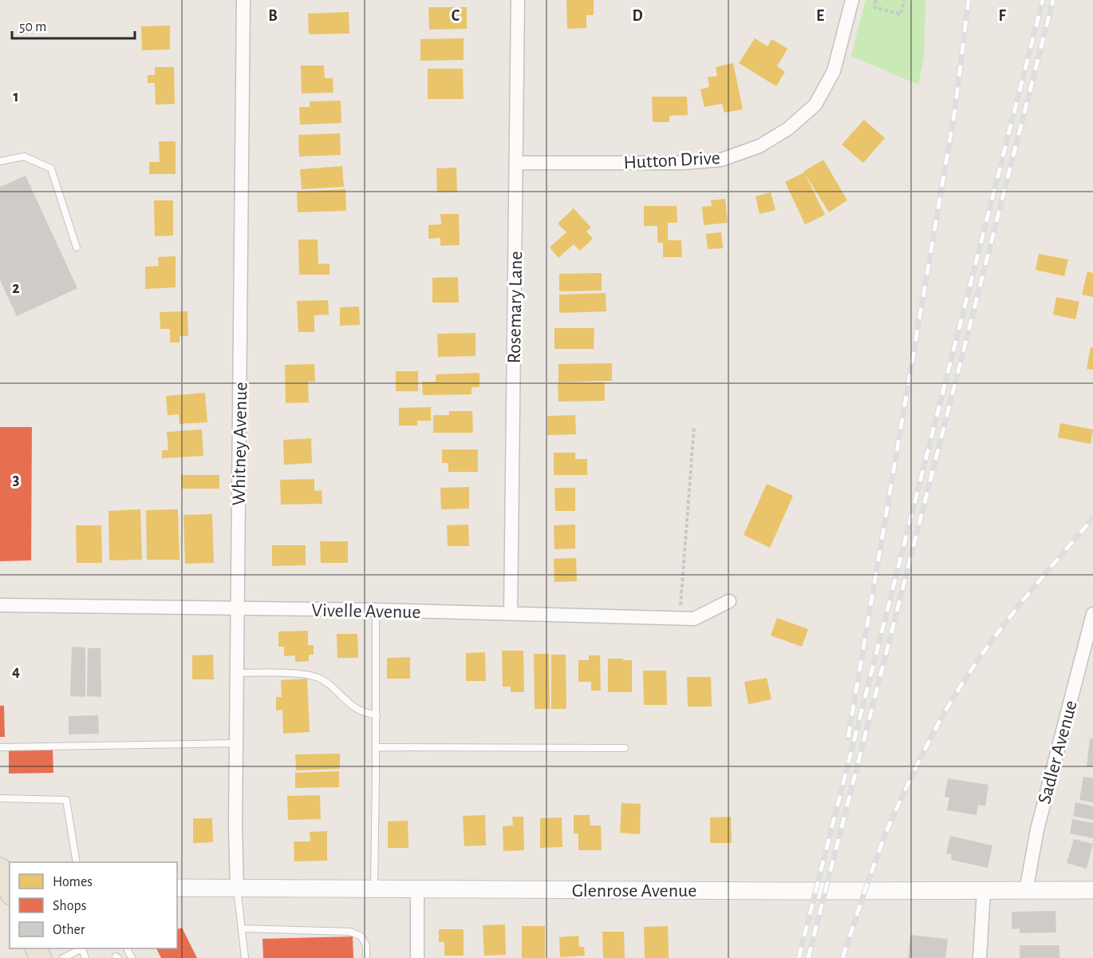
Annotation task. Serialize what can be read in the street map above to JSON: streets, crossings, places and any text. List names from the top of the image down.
{
  "streets": {
    "street": [
      "Hutton Drive",
      "Rosemary Lane",
      "Whitney Avenue",
      "Vivelle Avenue",
      "Sadler Avenue",
      "Glenrose Avenue"
    ]
  },
  "crossings": [
    ["Hutton Drive", "Rosemary Lane"],
    ["Rosemary Lane", "Vivelle Avenue"],
    ["Whitney Avenue", "Vivelle Avenue"],
    ["Whitney Avenue", "Glenrose Avenue"],
    ["Sadler Avenue", "Glenrose Avenue"]
  ],
  "legend": ["Homes", "Shops", "Other"],
  "scale_bar": "50 m",
  "grid": {
    "columns": [
      "B",
      "C",
      "D",
      "E",
      "F"
    ],
    "rows": [
      "1",
      "2",
      "3",
      "4"
    ]
  }
}
